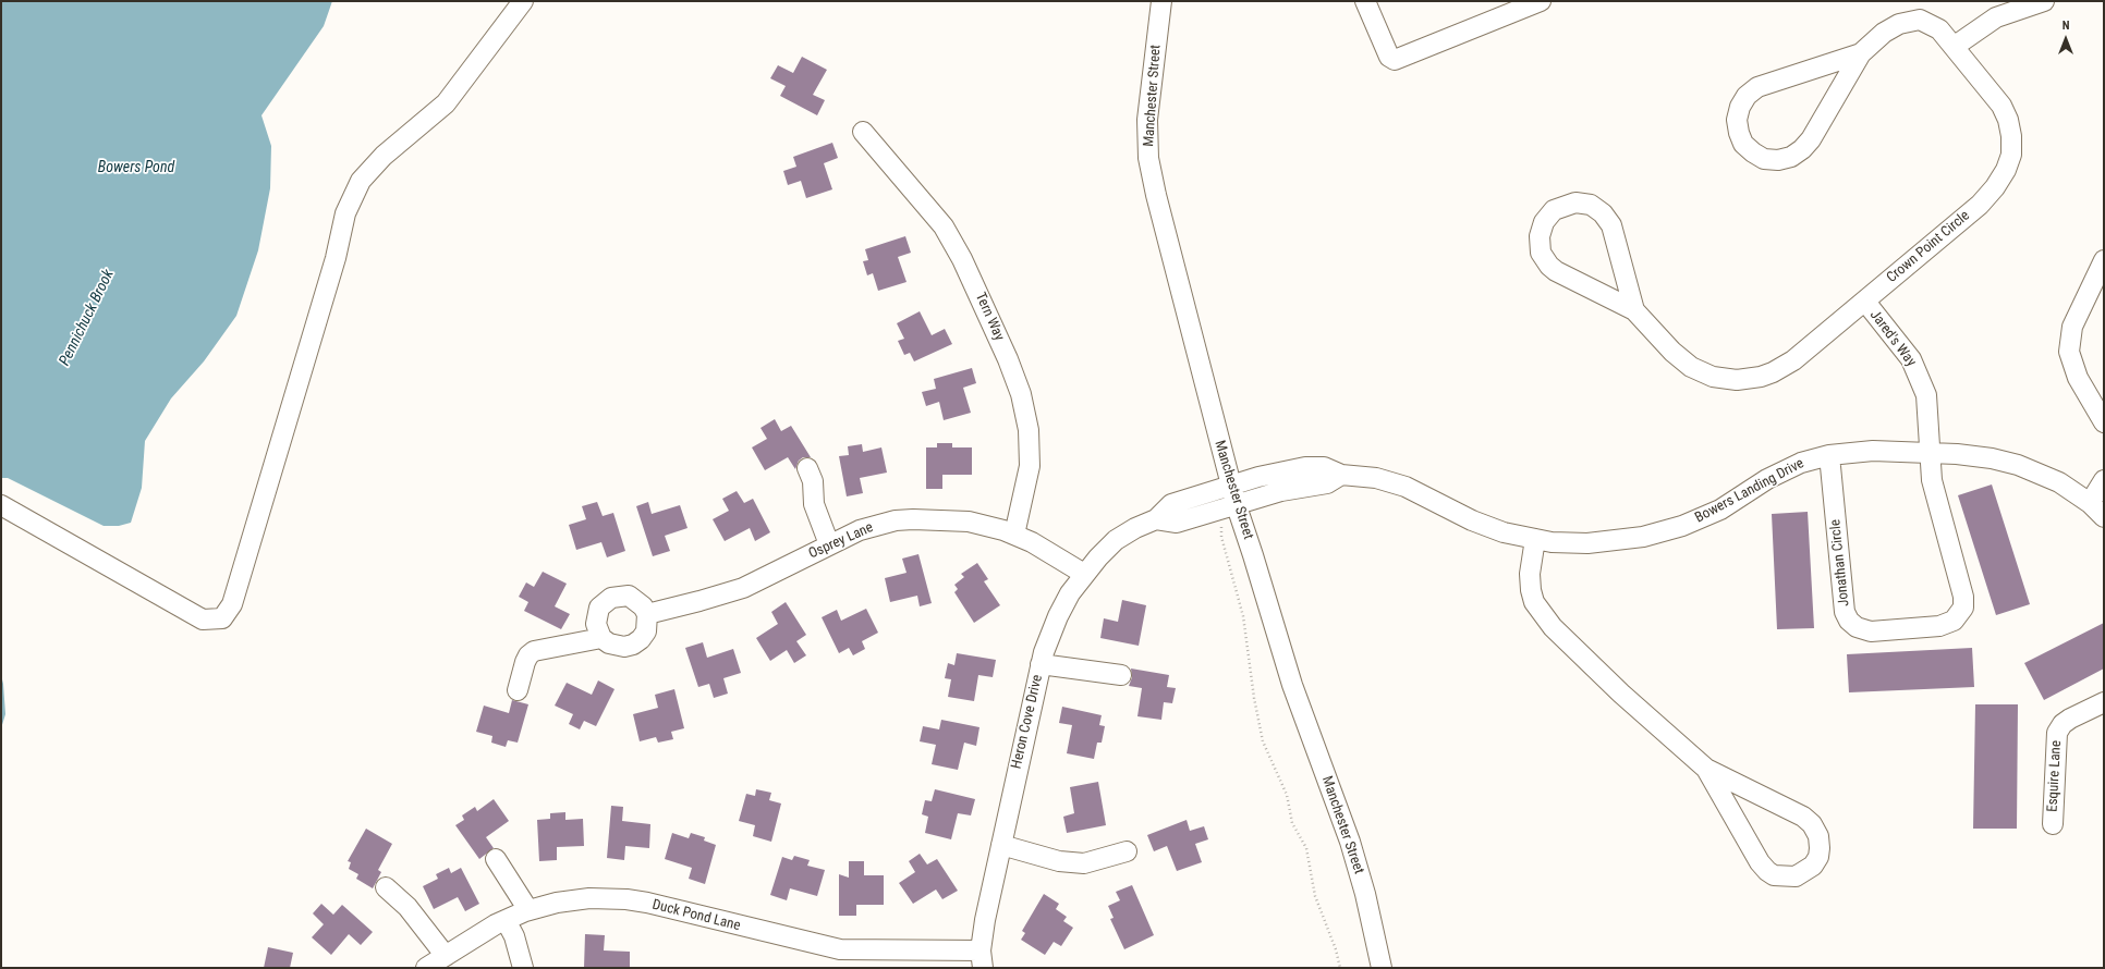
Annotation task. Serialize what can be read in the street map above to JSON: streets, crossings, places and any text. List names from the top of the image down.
{
  "streets": {
    "street": [
      "Manchester Street",
      "Crown Point Circle",
      "Tern Way",
      "Jared's Way",
      "Bowers Landing Drive",
      "Osprey Lane",
      "Jonathan Circle",
      "Heron Cove Drive",
      "Esquire Lane",
      "Duck Pond Lane"
    ]
  },
  "crossings": [
    ["Manchester Street", "Bowers Landing Drive"],
    ["Manchester Street", "Heron Cove Drive"],
    ["Crown Point Circle", "Jared's Way"],
    ["Tern Way", "Osprey Lane"],
    ["Jared's Way", "Bowers Landing Drive"],
    ["Jared's Way", "Jonathan Circle"],
    ["Bowers Landing Drive", "Jonathan Circle"],
    ["Bowers Landing Drive", "Heron Cove Drive"],
    ["Osprey Lane", "Heron Cove Drive"],
    ["Heron Cove Drive", "Duck Pond Lane"]
  ],
  "water": ["Bowers Pond", "Pennichuck Brook"],
  "north": "top"
}
